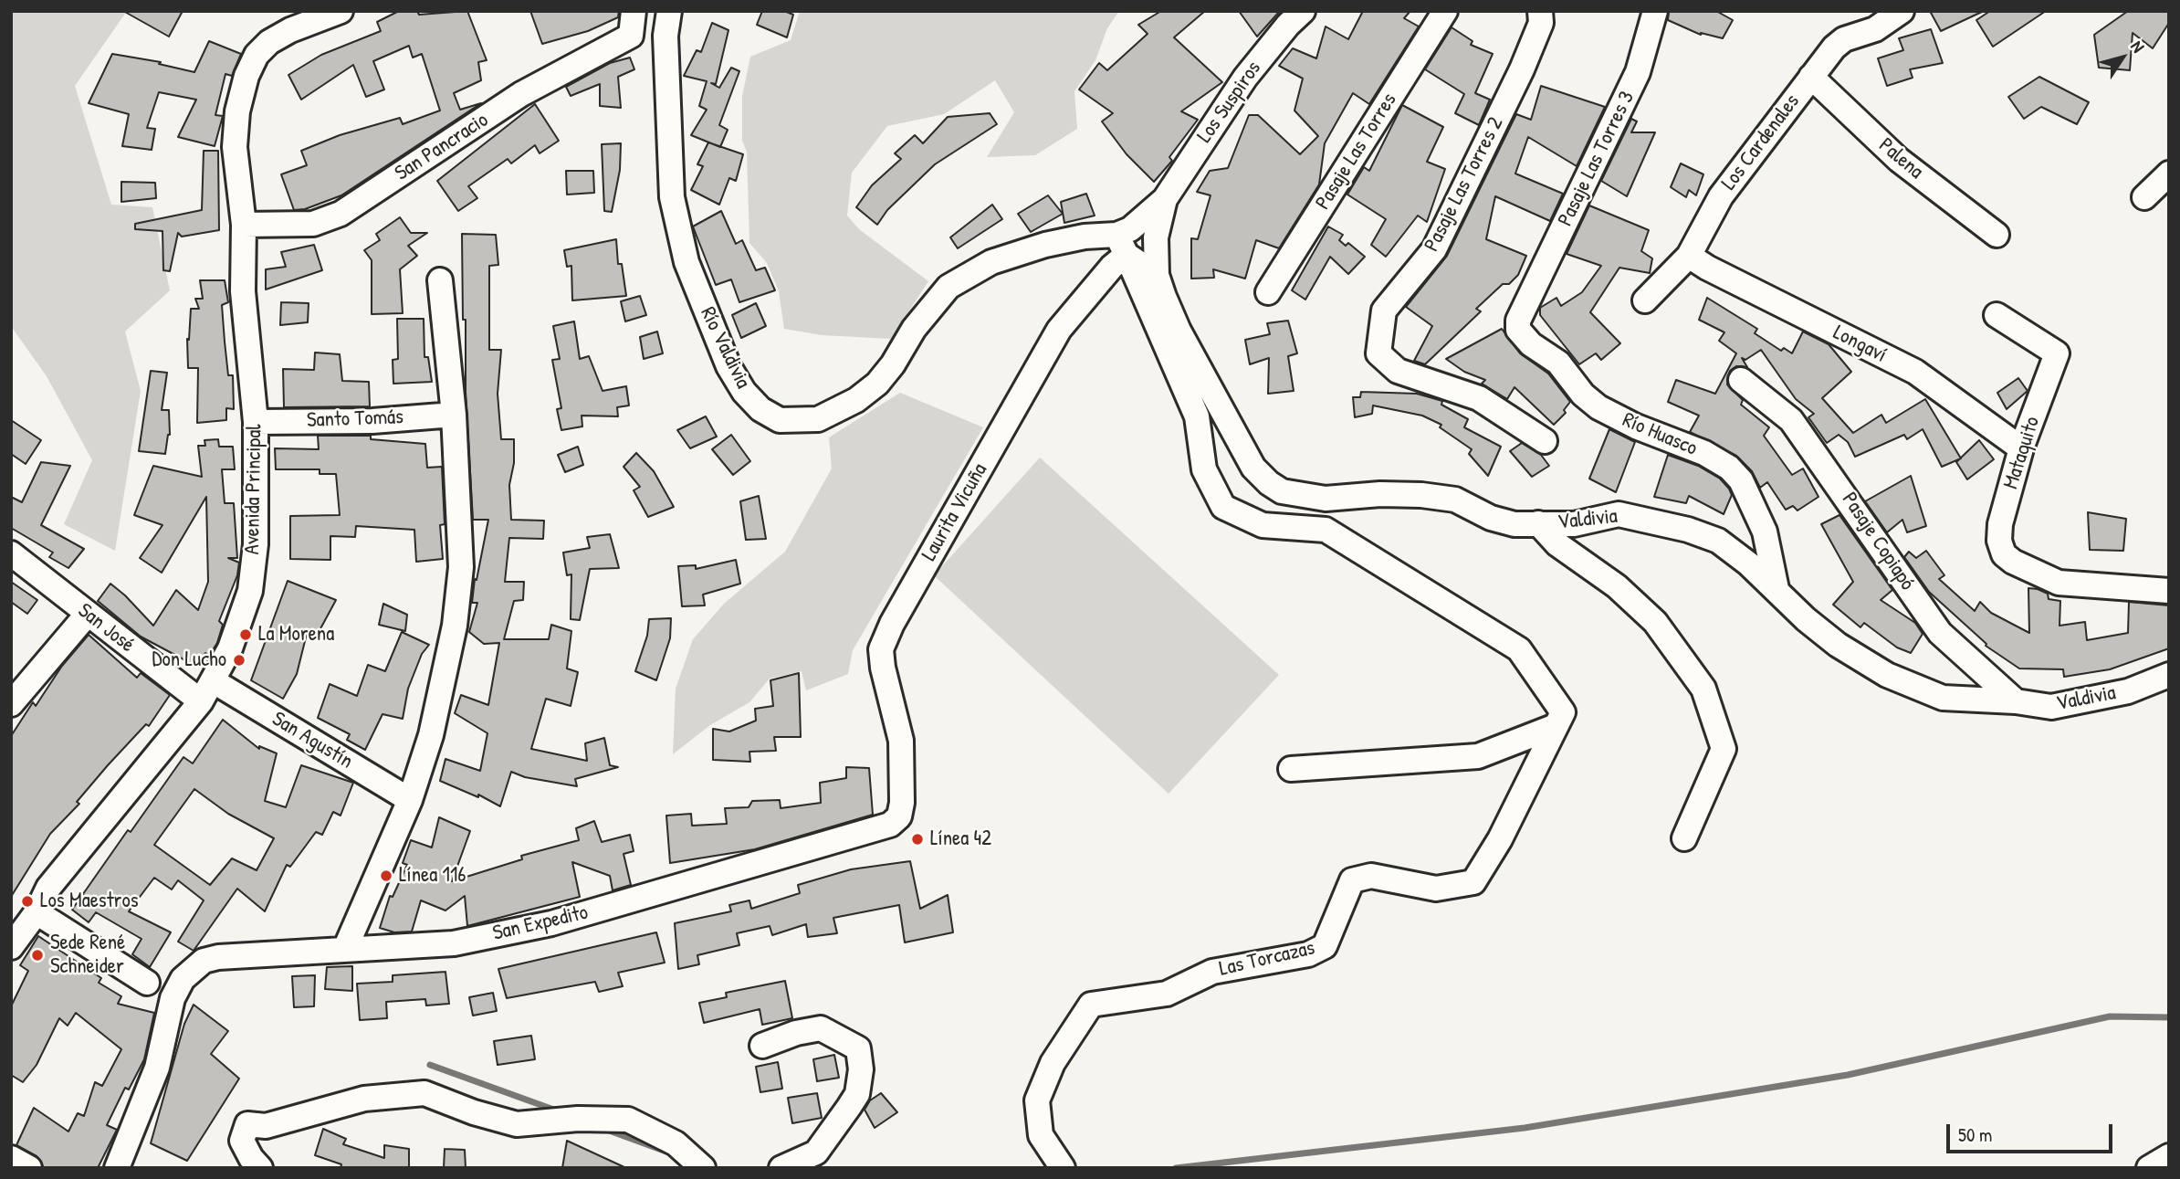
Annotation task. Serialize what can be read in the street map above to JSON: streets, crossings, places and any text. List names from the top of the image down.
{
  "streets": {
    "street": [
      "Los Suspiros",
      "Los Cardenales",
      "San Pancracio",
      "Pasaje Las Torres",
      "Pasaje Las Torres 3",
      "Palena",
      "Pasaje Las Torres 2",
      "Longaví",
      "Río Valdivia",
      "Santo Tomás",
      "Río Huasco",
      "Mataquito",
      "Avenida Principal",
      "Laurita Vicuña",
      "Valdivia",
      "Pasaje Copiapó",
      "San José",
      "San Agustín",
      "San Expedito",
      "Las Torcazas"
    ]
  },
  "crossings": [
    ["Los Suspiros", "Río Valdivia"],
    ["Los Suspiros", "Valdivia"],
    ["Los Cardenales", "Palena"],
    ["Los Cardenales", "Longaví"],
    ["San Pancracio", "Avenida Principal"],
    ["Pasaje Las Torres 3", "Río Huasco"],
    ["Longaví", "Mataquito"],
    ["Río Valdivia", "Laurita Vicuña"],
    ["Río Valdivia", "Valdivia"],
    ["Santo Tomás", "Avenida Principal"],
    ["Río Huasco", "Valdivia"],
    ["Avenida Principal", "San José"],
    ["Avenida Principal", "San Agustín"],
    ["Laurita Vicuña", "San Expedito"],
    ["Valdivia", "Pasaje Copiapó"]
  ],
  "places": [
    "La Morena",
    "Don Lucho",
    "Línea 42",
    "Línea 116",
    "Los Maestros",
    "Sede René Schneider"
  ],
  "scale_bar": "50 m",
  "north": "top right"
}
